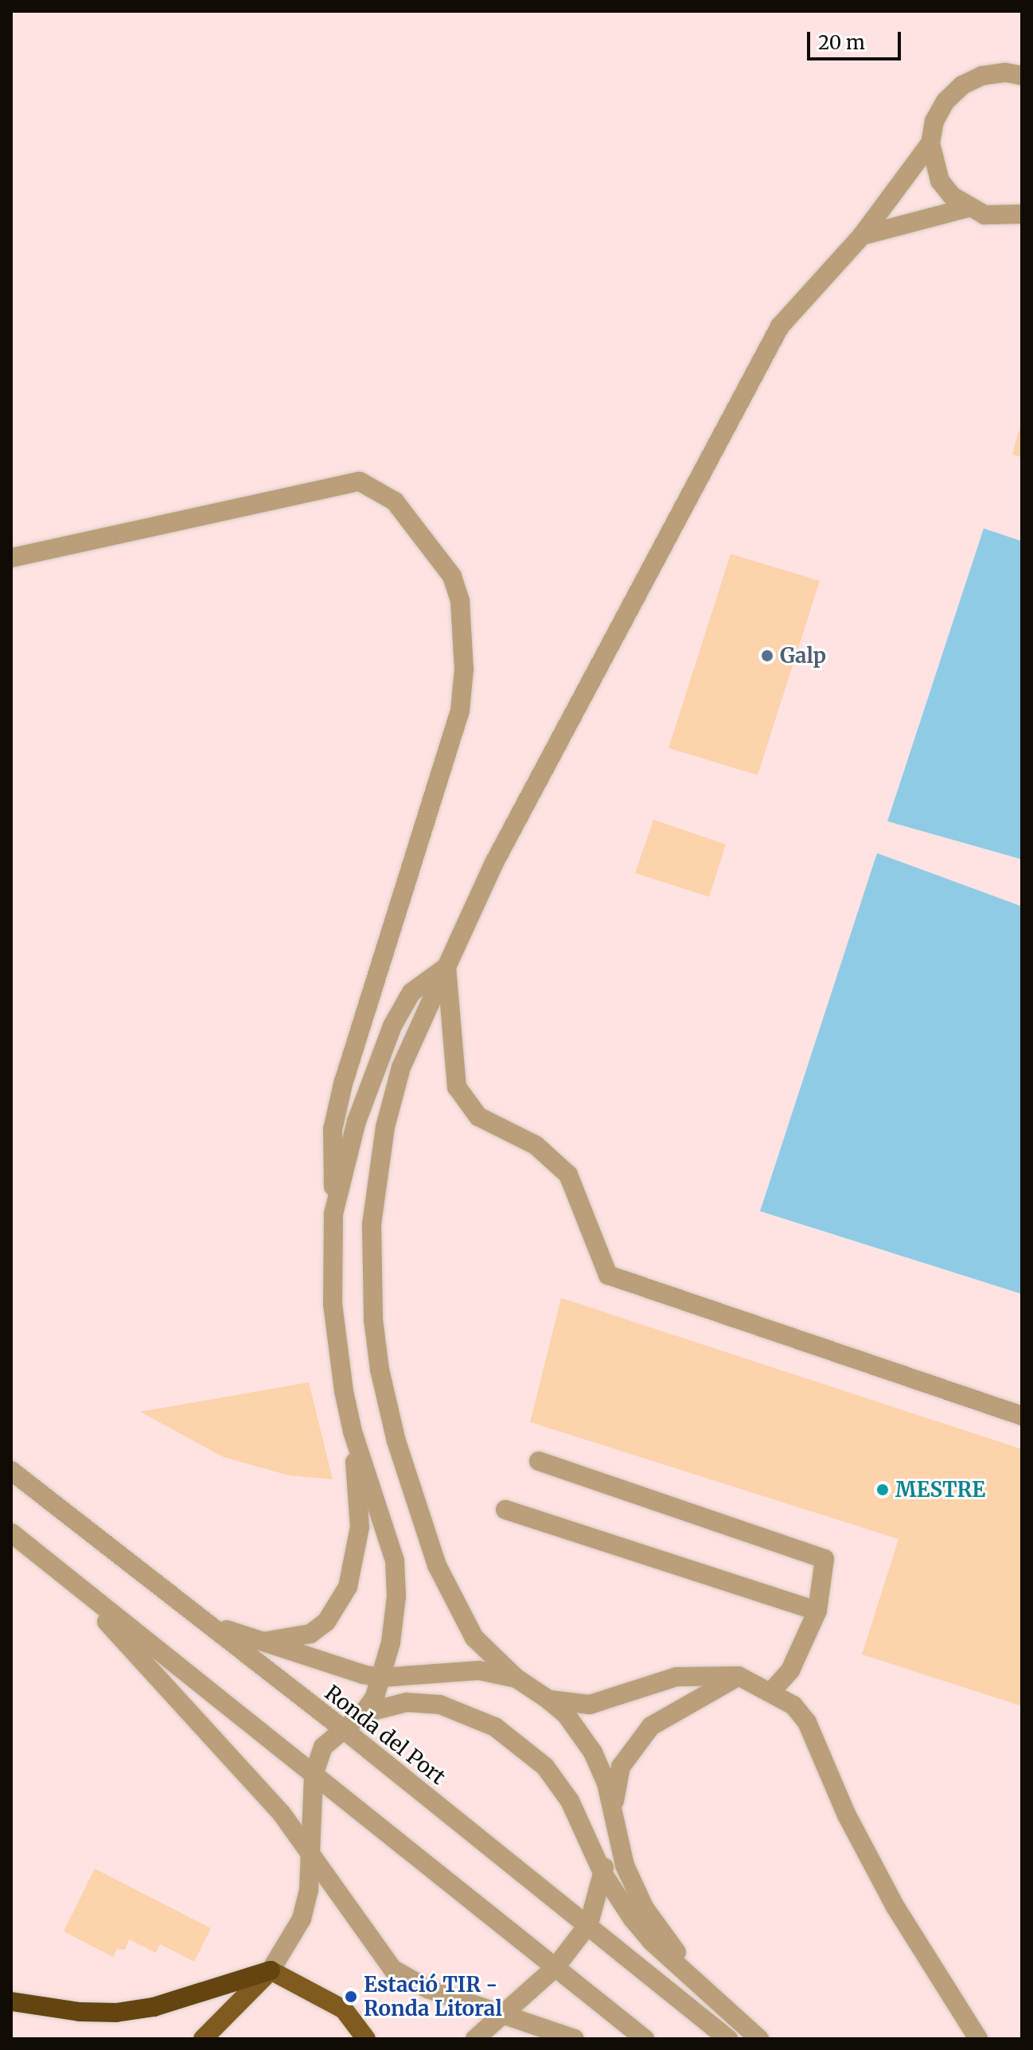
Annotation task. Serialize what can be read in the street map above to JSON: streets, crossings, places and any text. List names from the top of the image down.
{
  "streets": {
    "street": ["Ronda del Port"]
  },
  "places": ["Galp", "MESTRE", "Estació TIR - Ronda Litoral"],
  "scale_bar": "20 m"
}
